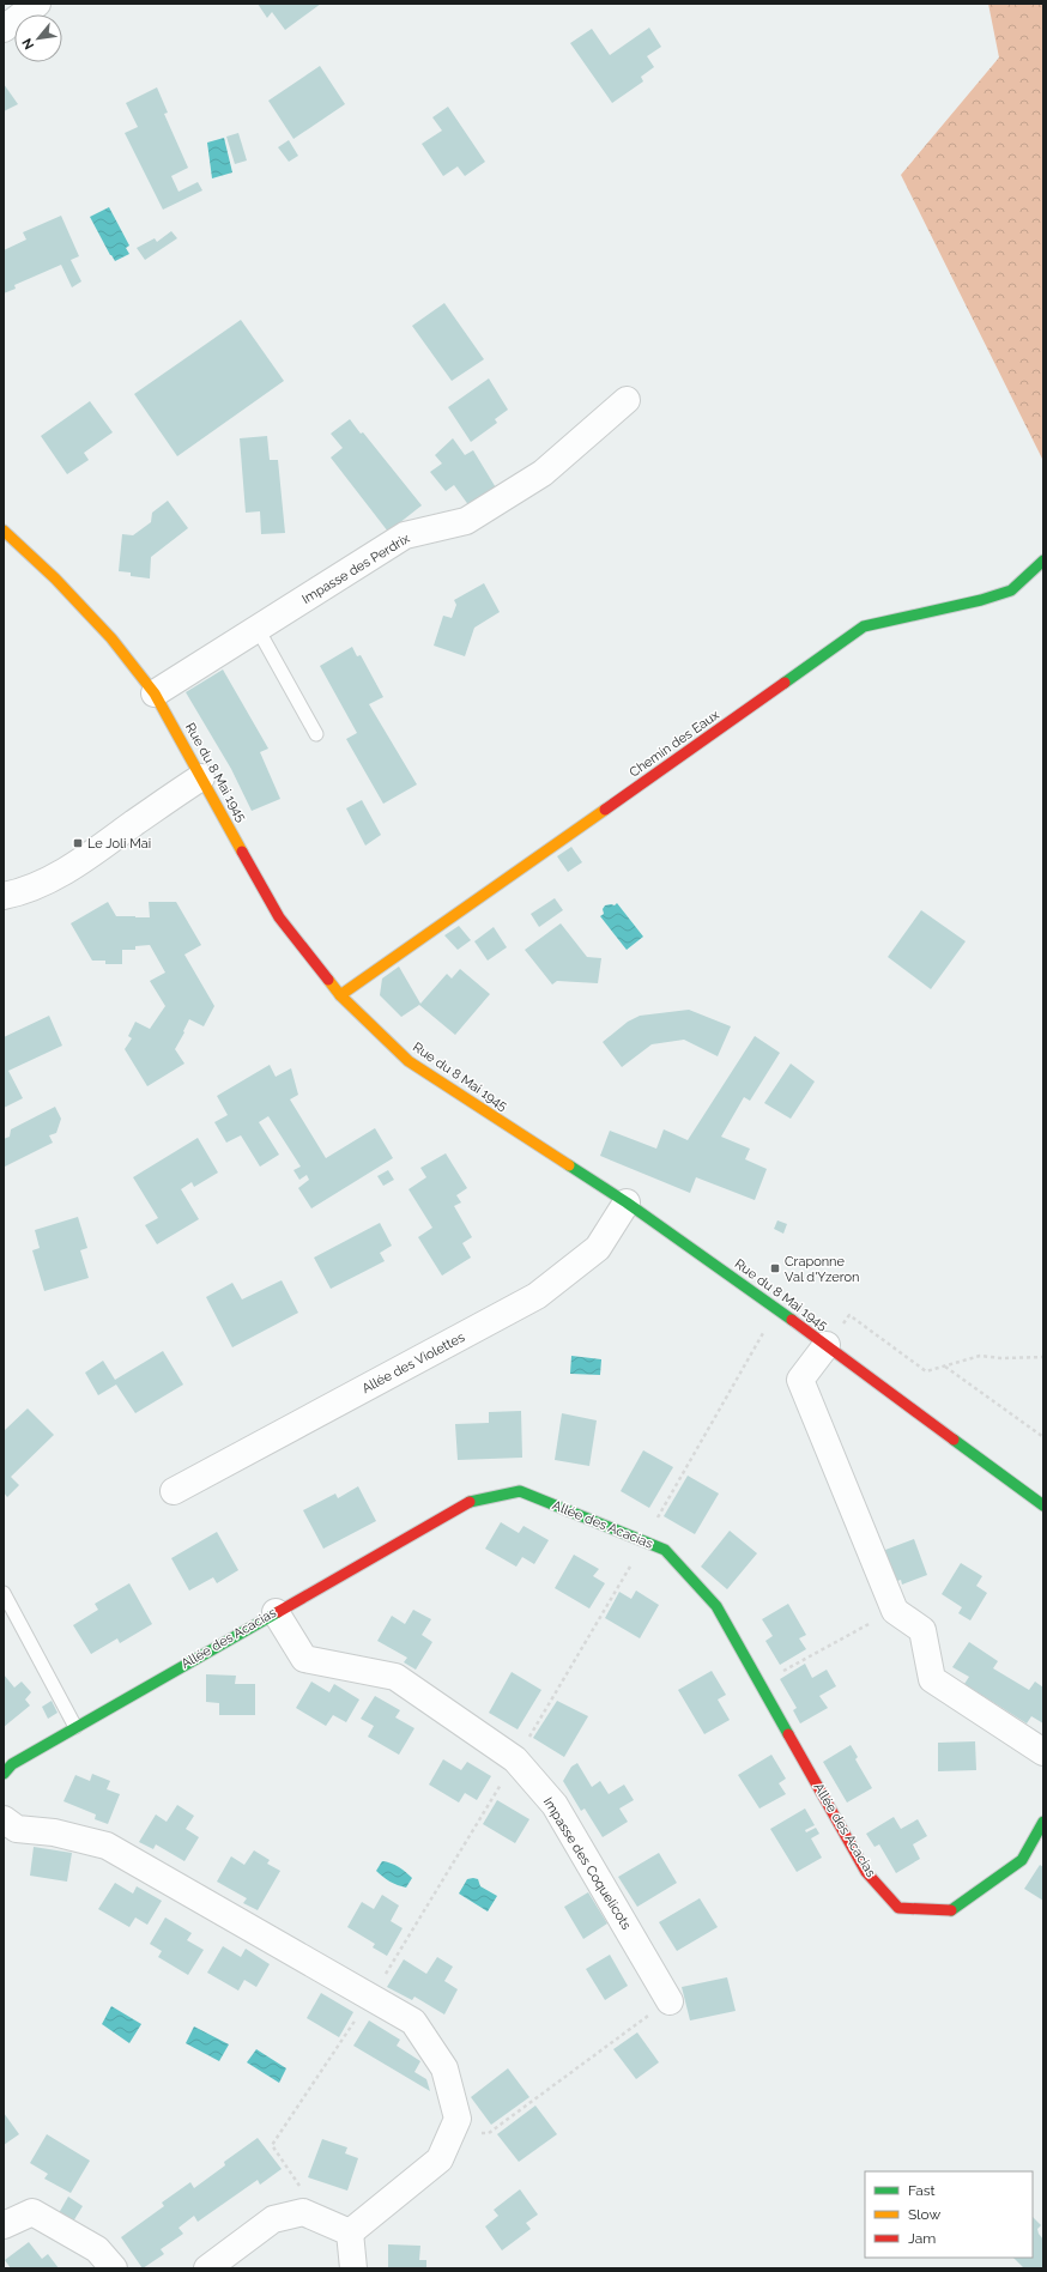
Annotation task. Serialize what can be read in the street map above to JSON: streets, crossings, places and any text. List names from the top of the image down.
{
  "streets": {
    "street": [
      "Impasse des Perdrix",
      "Chemin des Eaux",
      "Rue du 8 Mai 1945",
      "Allée des Violettes",
      "Allée des Acacias",
      "Impasse des Coquelicots"
    ]
  },
  "crossings": [
    ["Impasse des Perdrix", "Rue du 8 Mai 1945"],
    ["Chemin des Eaux", "Rue du 8 Mai 1945"],
    ["Rue du 8 Mai 1945", "Allée des Violettes"],
    ["Allée des Acacias", "Impasse des Coquelicots"]
  ],
  "places": {
    "transit": ["Le Joli Mai", "Craponne Val d'Yzeron"]
  },
  "legend": ["Fast", "Slow", "Jam"],
  "north": "bottom left"
}
